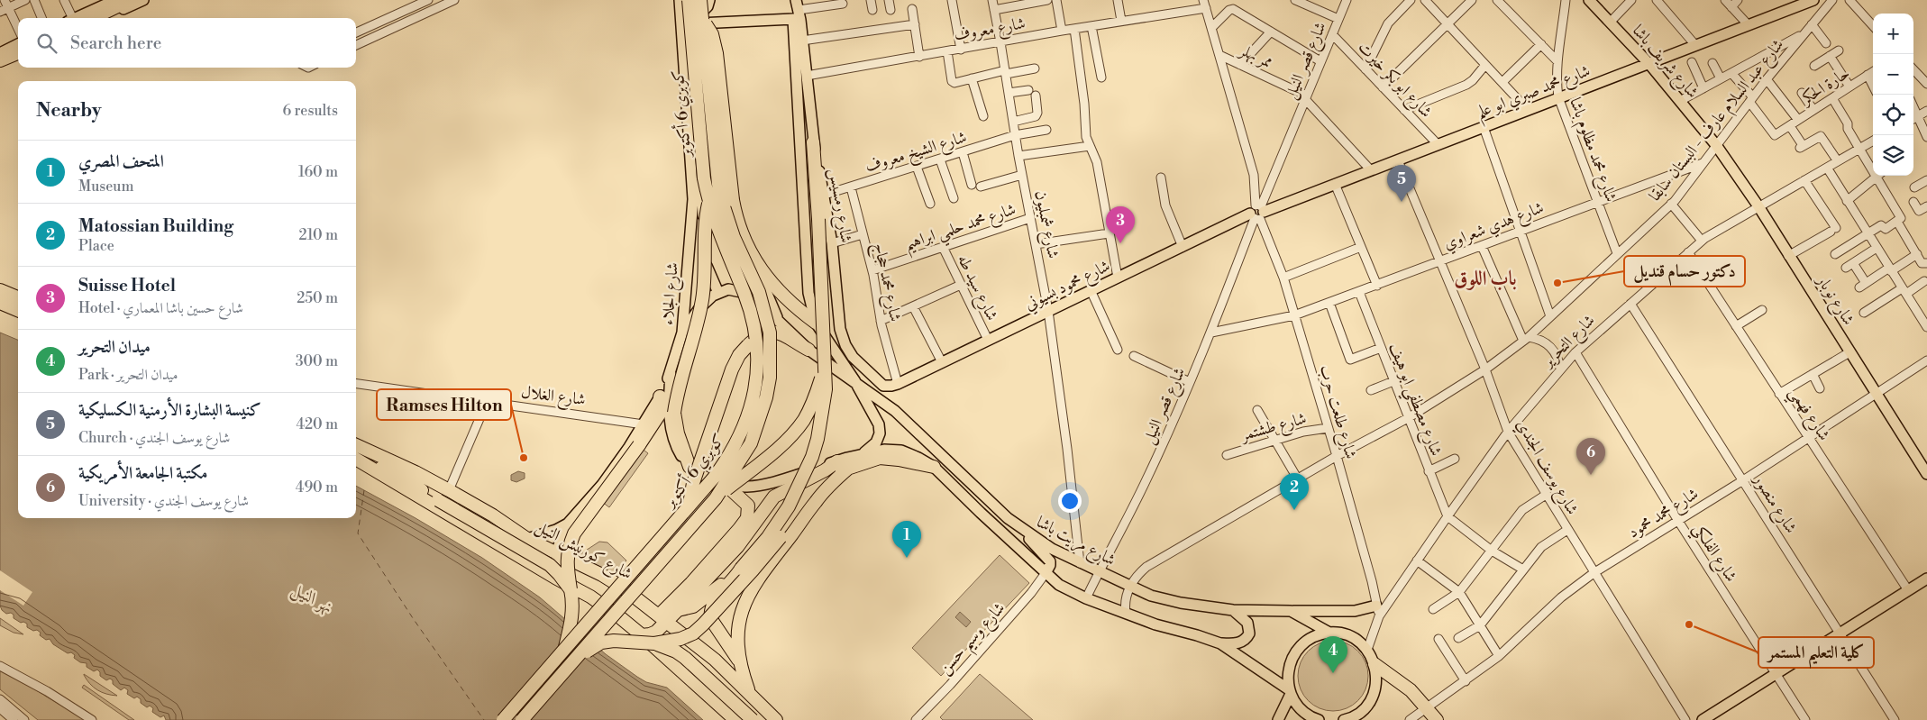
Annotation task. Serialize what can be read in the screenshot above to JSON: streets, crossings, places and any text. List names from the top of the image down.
{
  "streets": {
    "highway": ["كوبري 6 أكتوبر", "شارع كورنيش النيل"],
    "main road": [
      "شارع شريف باشا",
      "شارع محمد صبري ابو علم",
      "شارع رمسيس",
      "شارع محمود بسيوني",
      "شارع الجلاء",
      "شارع نوبار",
      "شارع مريت باشا"
    ],
    "street": [
      "شارع معروف",
      "ممر بهلر",
      "شارع قصر النيل",
      "شارع ابو بكر خيرت",
      "حارة الحكر",
      "شارع عبد السلام عارف - البستان سابقا",
      "شارع محمد مظلوم باشا",
      "شارع الشيخ معروف",
      "شارع شمبليون",
      "شارع هدي شعراوي",
      "شارع محمد حلمي ابراهيم",
      "شارع محمد حجاج",
      "شارع سيد طه",
      "شارع التحرير",
      "شارع الغلال",
      "شارع مصطفي ابو هيف",
      "شارع طلعت حرب",
      "شارع فهمي",
      "شارع طشتمر",
      "شارع يوسف الجندي",
      "شارع منصور",
      "شارع محمد محمود",
      "شارع الفلكي",
      "شارع وسيم حسن"
    ]
  },
  "crossings": [
    ["شارع معروف", "شارع رمسيس"],
    ["شارع معروف", "شارع شمبليون"],
    ["شارع معروف", "شارع طلعت حرب"],
    ["ممر بهلر", "شارع قصر النيل"],
    ["ممر بهلر", "شارع طلعت حرب"],
    ["شارع قصر النيل", "شارع ابو بكر خيرت"],
    ["شارع قصر النيل", "شارع محمد صبري ابو علم"],
    ["شارع قصر النيل", "شارع هدي شعراوي"],
    ["شارع قصر النيل", "شارع محمود بسيوني"],
    ["شارع قصر النيل", "شارع طلعت حرب"],
    ["شارع قصر النيل", "شارع مريت باشا"],
    ["شارع شريف باشا", "شارع محمد صبري ابو علم"],
    ["شارع شريف باشا", "شارع عبد السلام عارف - البستان سابقا"],
    ["شارع شريف باشا", "شارع نوبار"],
    ["شارع ابو بكر خيرت", "شارع محمد صبري ابو علم"],
    ["شارع محمد صبري ابو علم", "شارع محمد مظلوم باشا"],
    ["شارع محمد صبري ابو علم", "شارع محمود بسيوني"],
    ["شارع محمد صبري ابو علم", "شارع طلعت حرب"],
    ["شارع محمد صبري ابو علم", "شارع يوسف الجندي"],
    ["كوبري 6 أكتوبر", "شارع الجلاء"],
    ["شارع عبد السلام عارف - البستان سابقا", "شارع محمد مظلوم باشا"],
    ["شارع عبد السلام عارف - البستان سابقا", "شارع هدي شعراوي"],
    ["شارع عبد السلام عارف - البستان سابقا", "شارع نوبار"],
    ["شارع عبد السلام عارف - البستان سابقا", "شارع مصطفي ابو هيف"],
    ["شارع عبد السلام عارف - البستان سابقا", "شارع طلعت حرب"],
    ["شارع عبد السلام عارف - البستان سابقا", "شارع يوسف الجندي"],
    ["شارع عبد السلام عارف - البستان سابقا", "شارع مريت باشا"],
    ["شارع محمد مظلوم باشا", "شارع هدي شعراوي"],
    ["شارع الشيخ معروف", "شارع رمسيس"],
    ["شارع الشيخ معروف", "شارع شمبليون"],
    ["شارع الشيخ معروف", "شارع محمد حجاج"],
    ["شارع رمسيس", "شارع محمد حجاج"],
    ["شارع رمسيس", "شارع محمود بسيوني"],
    ["شارع رمسيس", "شارع مريت باشا"],
    ["شارع شمبليون", "شارع محمد حلمي ابراهيم"],
    ["شارع شمبليون", "شارع محمود بسيوني"],
    ["شارع شمبليون", "شارع مريت باشا"],
    ["شارع هدي شعراوي", "شارع مصطفي ابو هيف"],
    ["شارع هدي شعراوي", "شارع طلعت حرب"],
    ["شارع هدي شعراوي", "شارع يوسف الجندي"],
    ["شارع محمد حلمي ابراهيم", "شارع محمد حجاج"],
    ["شارع محمد حلمي ابراهيم", "شارع سيد طه"],
    ["شارع محمد حجاج", "شارع محمود بسيوني"],
    ["شارع محمود بسيوني", "شارع سيد طه"],
    ["شارع محمود بسيوني", "شارع طلعت حرب"],
    ["شارع الجلاء", "شارع الغلال"],
    ["شارع الجلاء", "شارع مريت باشا"],
    ["شارع الجلاء", "شارع كورنيش النيل"],
    ["شارع نوبار", "شارع التحرير"],
    ["شارع نوبار", "شارع محمد محمود"],
    ["شارع التحرير", "شارع مصطفي ابو هيف"],
    ["شارع التحرير", "شارع طلعت حرب"],
    ["شارع التحرير", "شارع فهمي"],
    ["شارع التحرير", "شارع يوسف الجندي"],
    ["شارع التحرير", "شارع منصور"],
    ["شارع التحرير", "شارع مريت باشا"],
    ["شارع التحرير", "شارع الفلكي"],
    ["شارع طلعت حرب", "شارع طشتمر"],
    ["شارع فهمي", "شارع محمد محمود"],
    ["شارع يوسف الجندي", "شارع محمد محمود"],
    ["شارع منصور", "شارع محمد محمود"],
    ["شارع محمد محمود", "شارع الفلكي"]
  ],
  "districts": ["باب اللوق"],
  "water": ["نهر النيل"],
  "places": ["دكتور حسام قنديل", "Ramses Hilton", "كلية التعليم المستمر"],
  "page": {
    "map_buttons": ["+", "−"],
    "search": "Search here",
    "heading": ["Nearby", "6 results"],
    "list": [
      {
        "mark": "1",
        "name": "المتحف المصري",
        "note": "Museum",
        "value": "160 m"
      },
      {
        "mark": "2",
        "name": "Matossian Building",
        "note": "Place",
        "value": "210 m"
      },
      {
        "mark": "3",
        "name": "Suisse Hotel",
        "note": "Hotel · شارع حسين باشا المعماري",
        "value": "250 m"
      },
      {
        "mark": "4",
        "name": "ميدان التحرير",
        "note": "Park · ميدان التحرير",
        "value": "300 m"
      },
      {
        "mark": "5",
        "name": "كنيسة البشارة الأرمنية الكسليكية",
        "note": "Church · شارع يوسف الجندي",
        "value": "420 m"
      },
      {
        "mark": "6",
        "name": "مكتبة الجامعة الأمريكية",
        "note": "University · شارع يوسف الجندي",
        "value": "490 m"
      }
    ],
    "pins": [
      "5",
      "3",
      "6",
      "2",
      "1",
      "4"
    ]
  }
}
